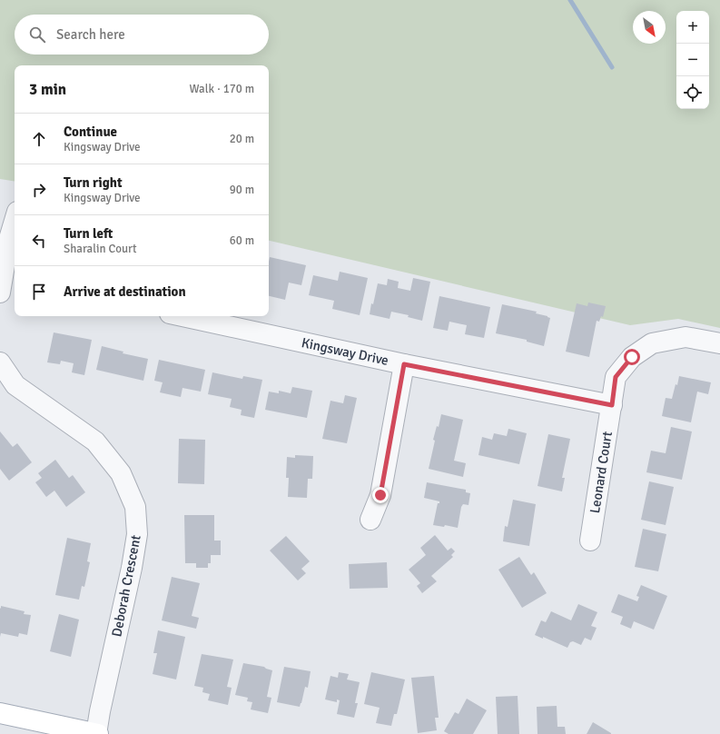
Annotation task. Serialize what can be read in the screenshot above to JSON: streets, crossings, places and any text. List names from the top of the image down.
{
  "streets": {
    "street": ["Kingsway Drive", "Leonard Court", "Deborah Crescent"]
  },
  "crossings": [
    ["Kingsway Drive", "Leonard Court"]
  ],
  "north": "bottom right",
  "page": {
    "map_buttons": ["+", "−"],
    "search": "Search here",
    "heading": ["3 min", "Walk · 170 m"],
    "list": [
      ["Continue", "Kingsway Drive", "20 m"],
      ["Turn right", "Kingsway Drive", "90 m"],
      ["Turn left", "Sharalin Court", "60 m"],
      "Arrive at destination"
    ]
  }
}
